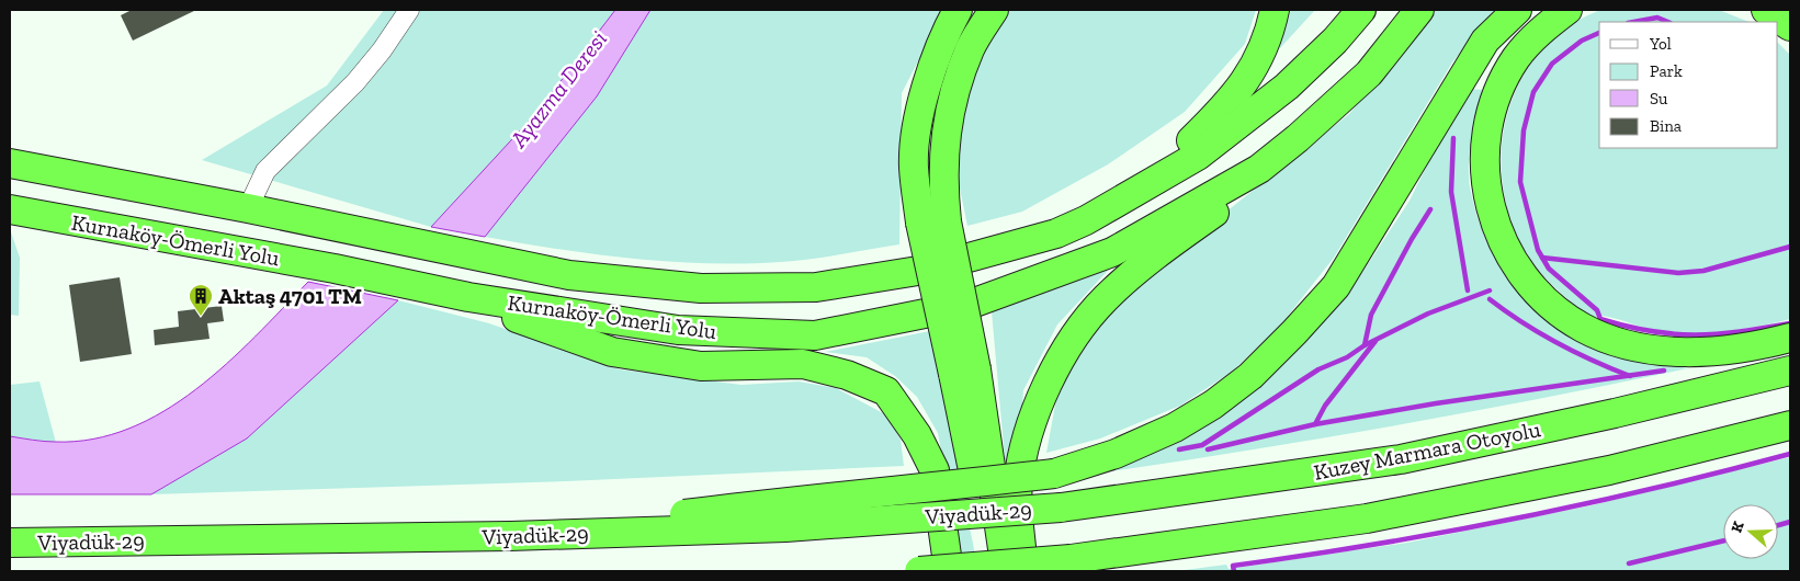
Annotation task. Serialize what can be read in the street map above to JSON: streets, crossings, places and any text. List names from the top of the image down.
{
  "streets": {
    "highway": ["Kurnaköy-Ömerli Yolu", "Kuzey Marmara Otoyolu", "Viyadük-29"]
  },
  "crossings": [
    ["Kuzey Marmara Otoyolu", "Viyadük-29"]
  ],
  "water": ["Ayazma Deresi"],
  "places": {
    "building": ["Aktaş 4701 TM"]
  },
  "legend": [
    "Yol",
    "Park",
    "Su",
    "Bina"
  ],
  "north": "left"
}
